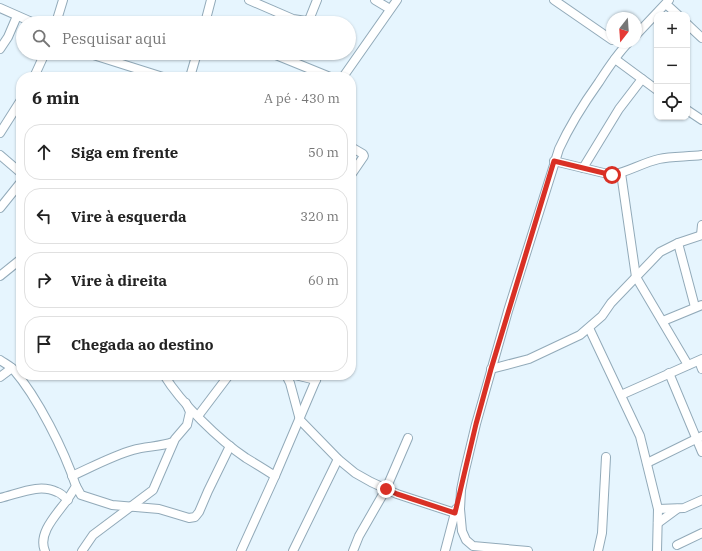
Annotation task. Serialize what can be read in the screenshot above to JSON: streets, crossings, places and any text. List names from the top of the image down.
{
  "north": "bottom",
  "page": {
    "map_buttons": ["+", "−"],
    "search": "Pesquisar aqui",
    "heading": ["6 min", "A pé · 430 m"],
    "list": [
      ["Siga em frente", "50 m"],
      ["Vire à esquerda", "320 m"],
      ["Vire à direita", "60 m"],
      "Chegada ao destino"
    ]
  }
}
